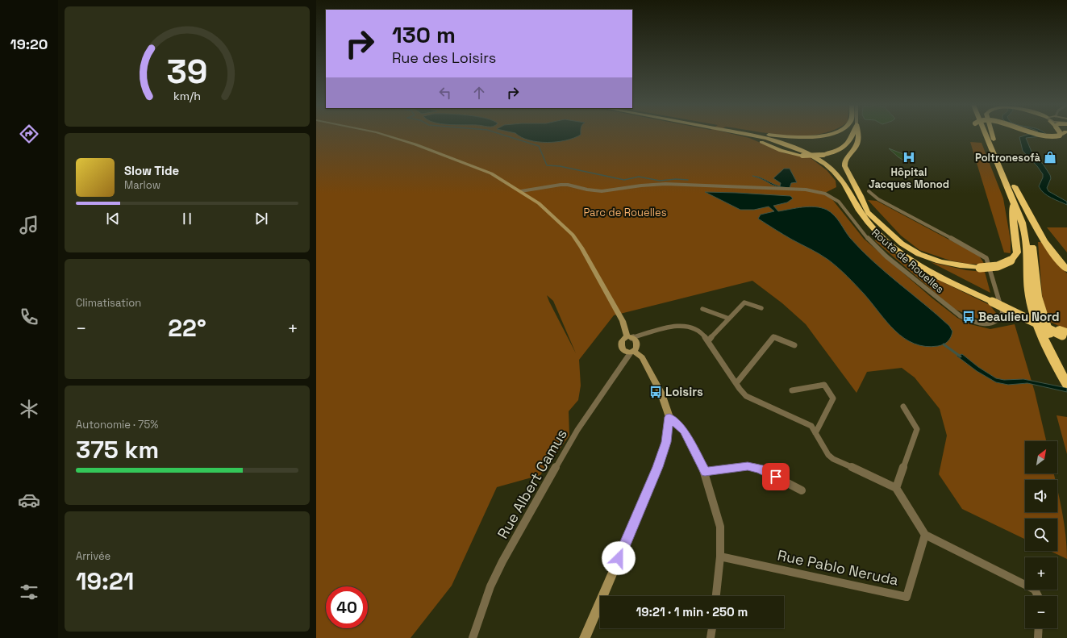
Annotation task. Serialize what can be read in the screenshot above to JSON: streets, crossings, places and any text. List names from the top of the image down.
{
  "streets": {
    "street": ["Route de Rouelles", "Rue Albert Camus", "Rue Pablo Neruda"]
  },
  "parks": ["Parc de Rouelles"],
  "places": {
    "hospital": ["Hôpital Jacques Monod"],
    "shop": ["Poltronesofà"],
    "bus stop": ["Beaulieu Nord", "Loisirs"]
  },
  "north": "top right",
  "page": {
    "tabs": "19:20",
    "turn": ["130 m", "Rue des Loisirs"],
    "song": ["Slow Tide", "Marlow"],
    "tile": [
      "Climatisation",
      ["Autonomie · 75%", "375 km"],
      ["Arrivée", "19:21"]
    ],
    "heat": ["−", "22°", "+"],
    "map_buttons": ["+", "−"],
    "limit": "40",
    "trip": "19:21 · 1 min · 250 m",
    "gauge": ["39", "km/h"]
  }
}
